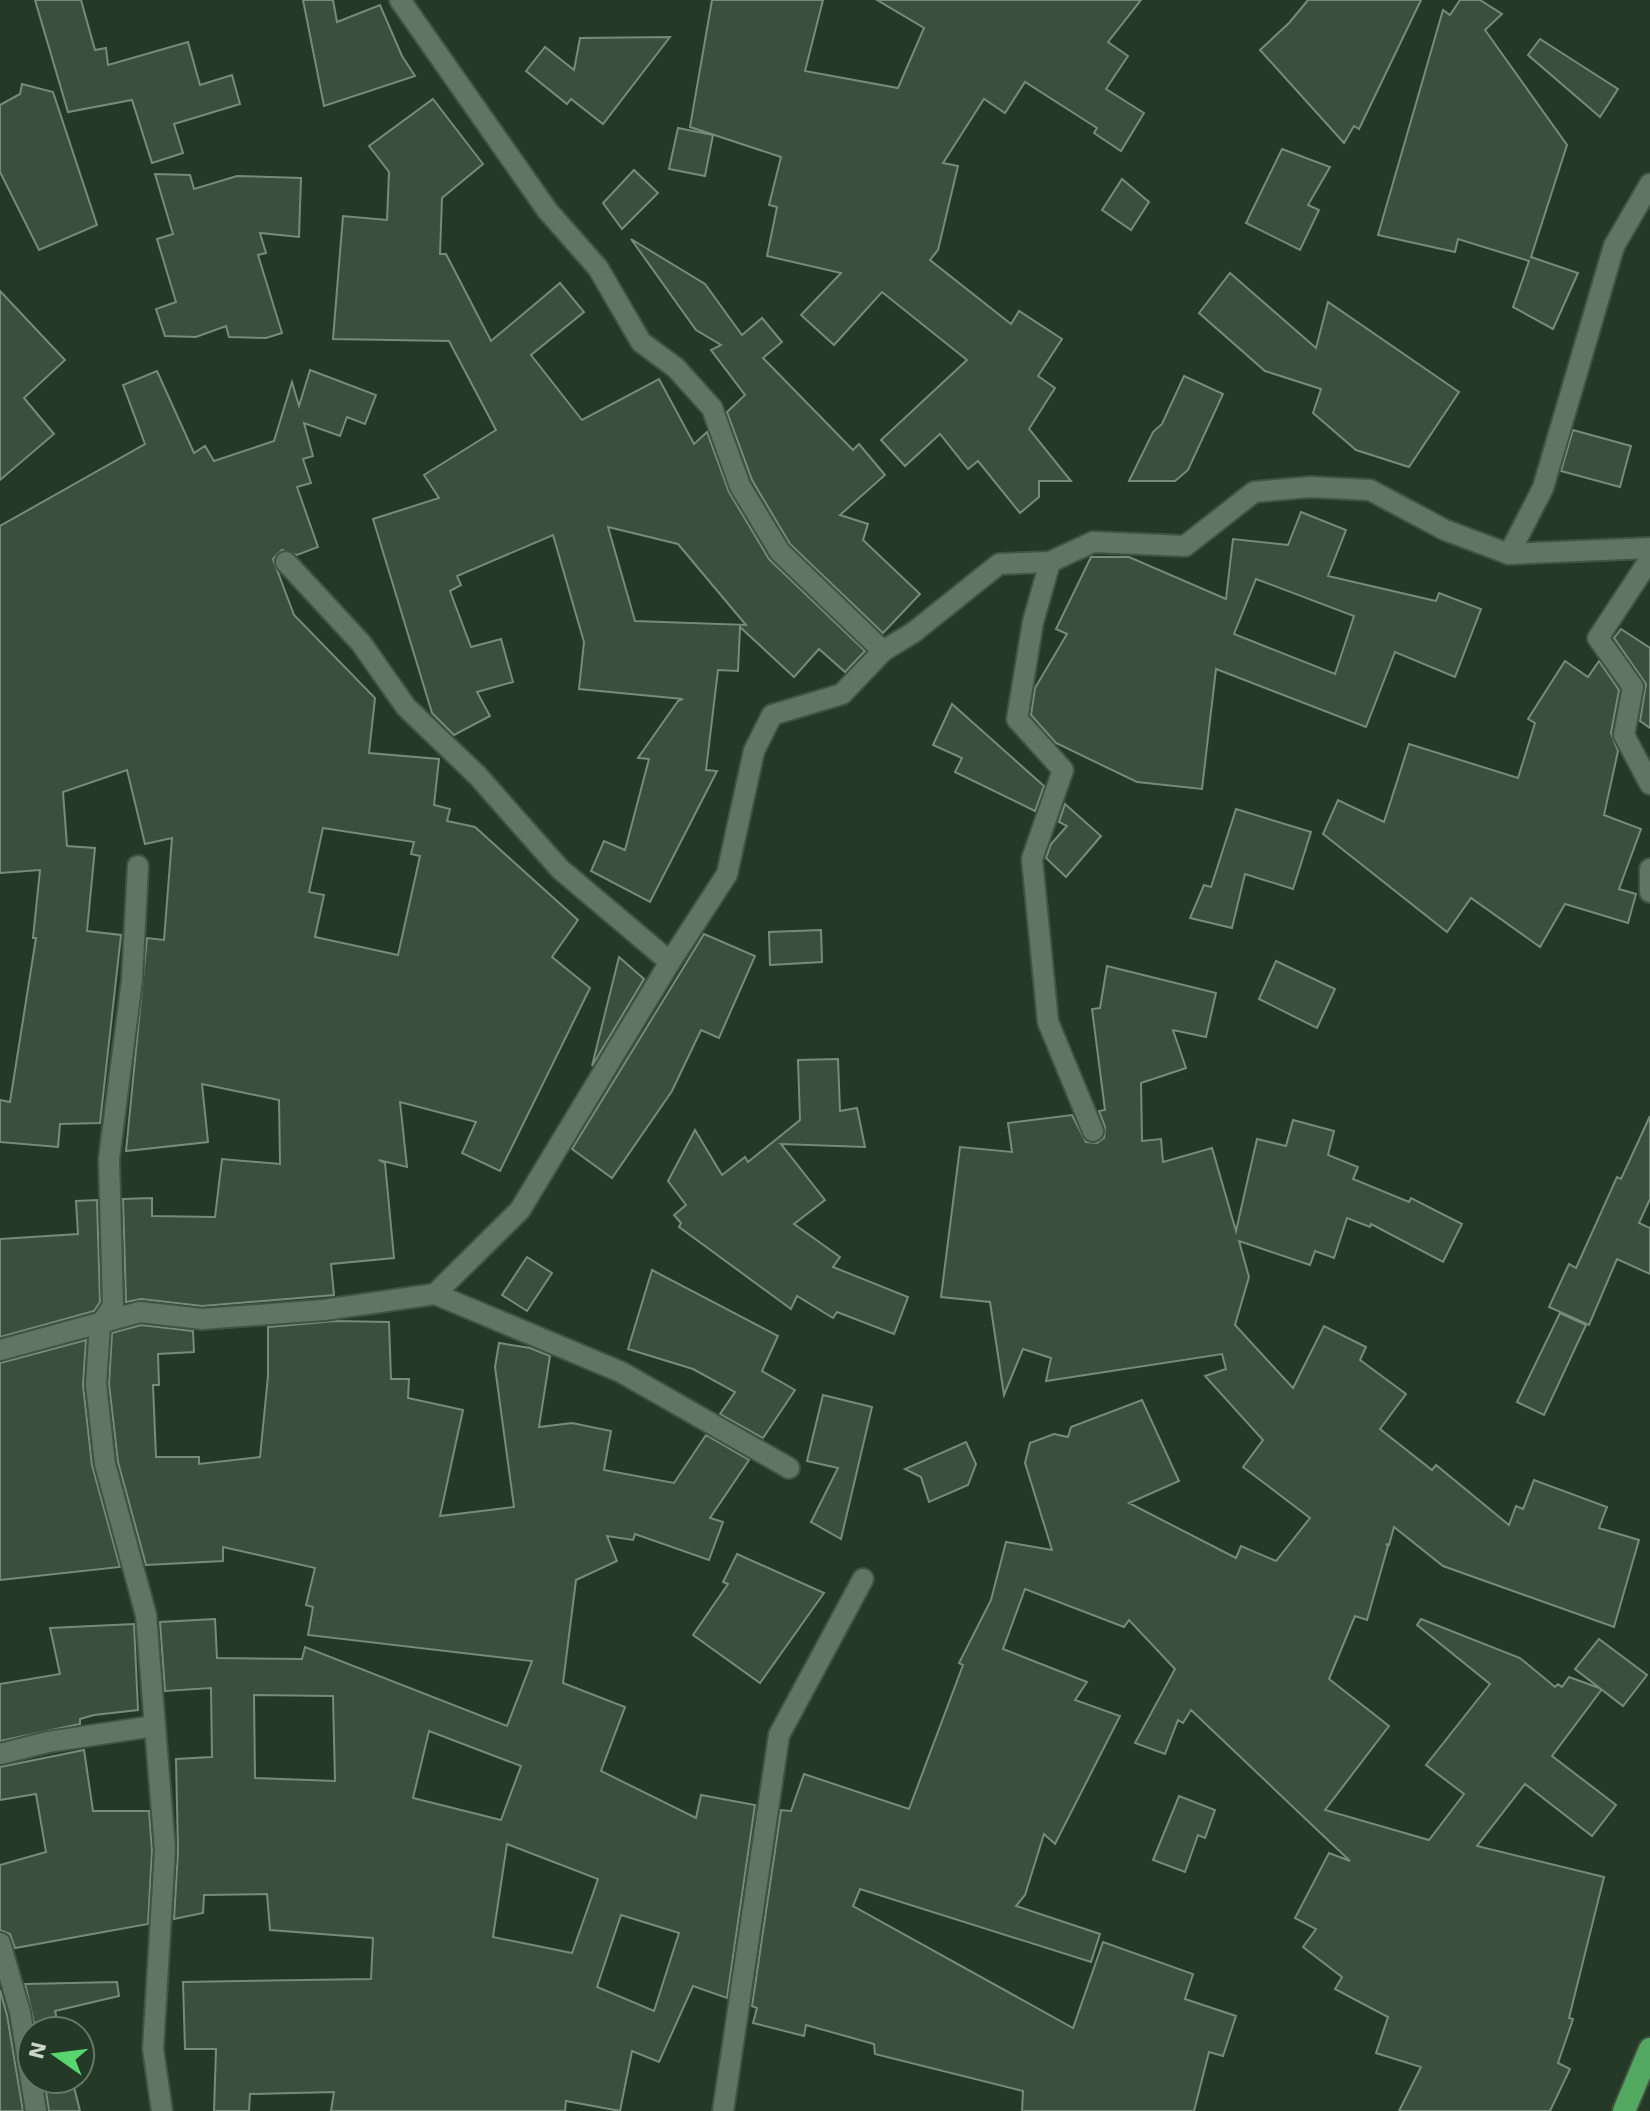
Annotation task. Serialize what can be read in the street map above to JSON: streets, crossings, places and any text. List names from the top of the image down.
{
  "north": "left"
}
